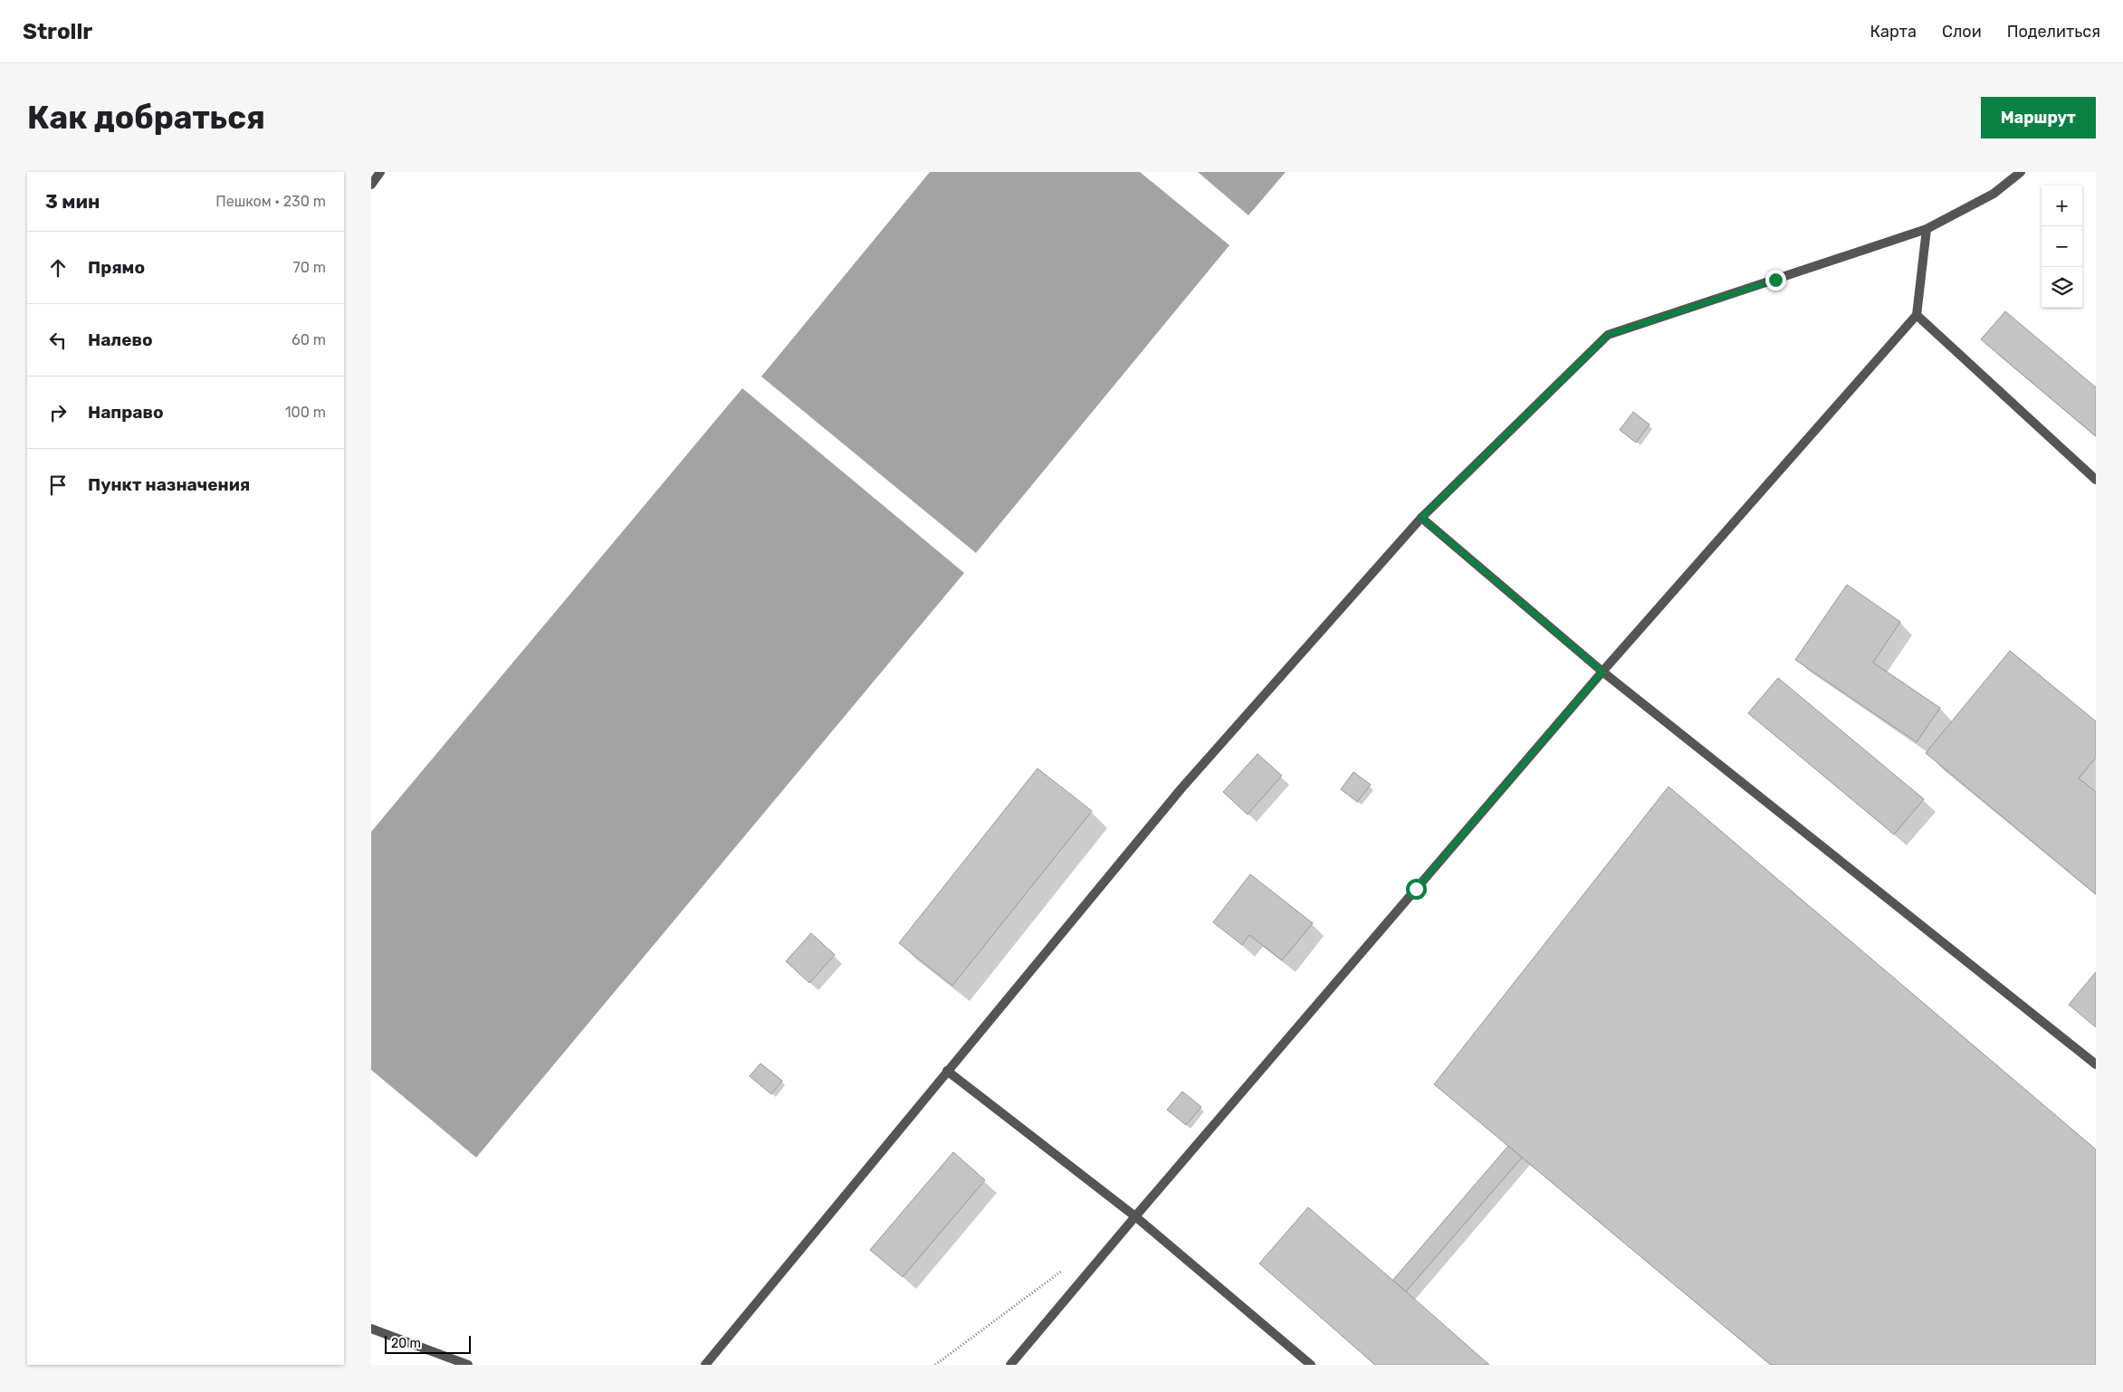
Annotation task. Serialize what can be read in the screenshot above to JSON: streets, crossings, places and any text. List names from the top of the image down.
{
  "scale_bar": "20 m",
  "page": {
    "header": "Strollr",
    "nav": ["Карта", "Слои", "Поделиться"],
    "buttons": "Маршрут",
    "title": "Как добраться",
    "heading": ["3 мин", "Пешком · 230 m"],
    "map_buttons": ["+", "−"],
    "list": [
      ["Прямо", "70 m"],
      ["Налево", "60 m"],
      ["Направо", "100 m"],
      "Пункт назначения"
    ],
    "scale": "20 m"
  }
}
